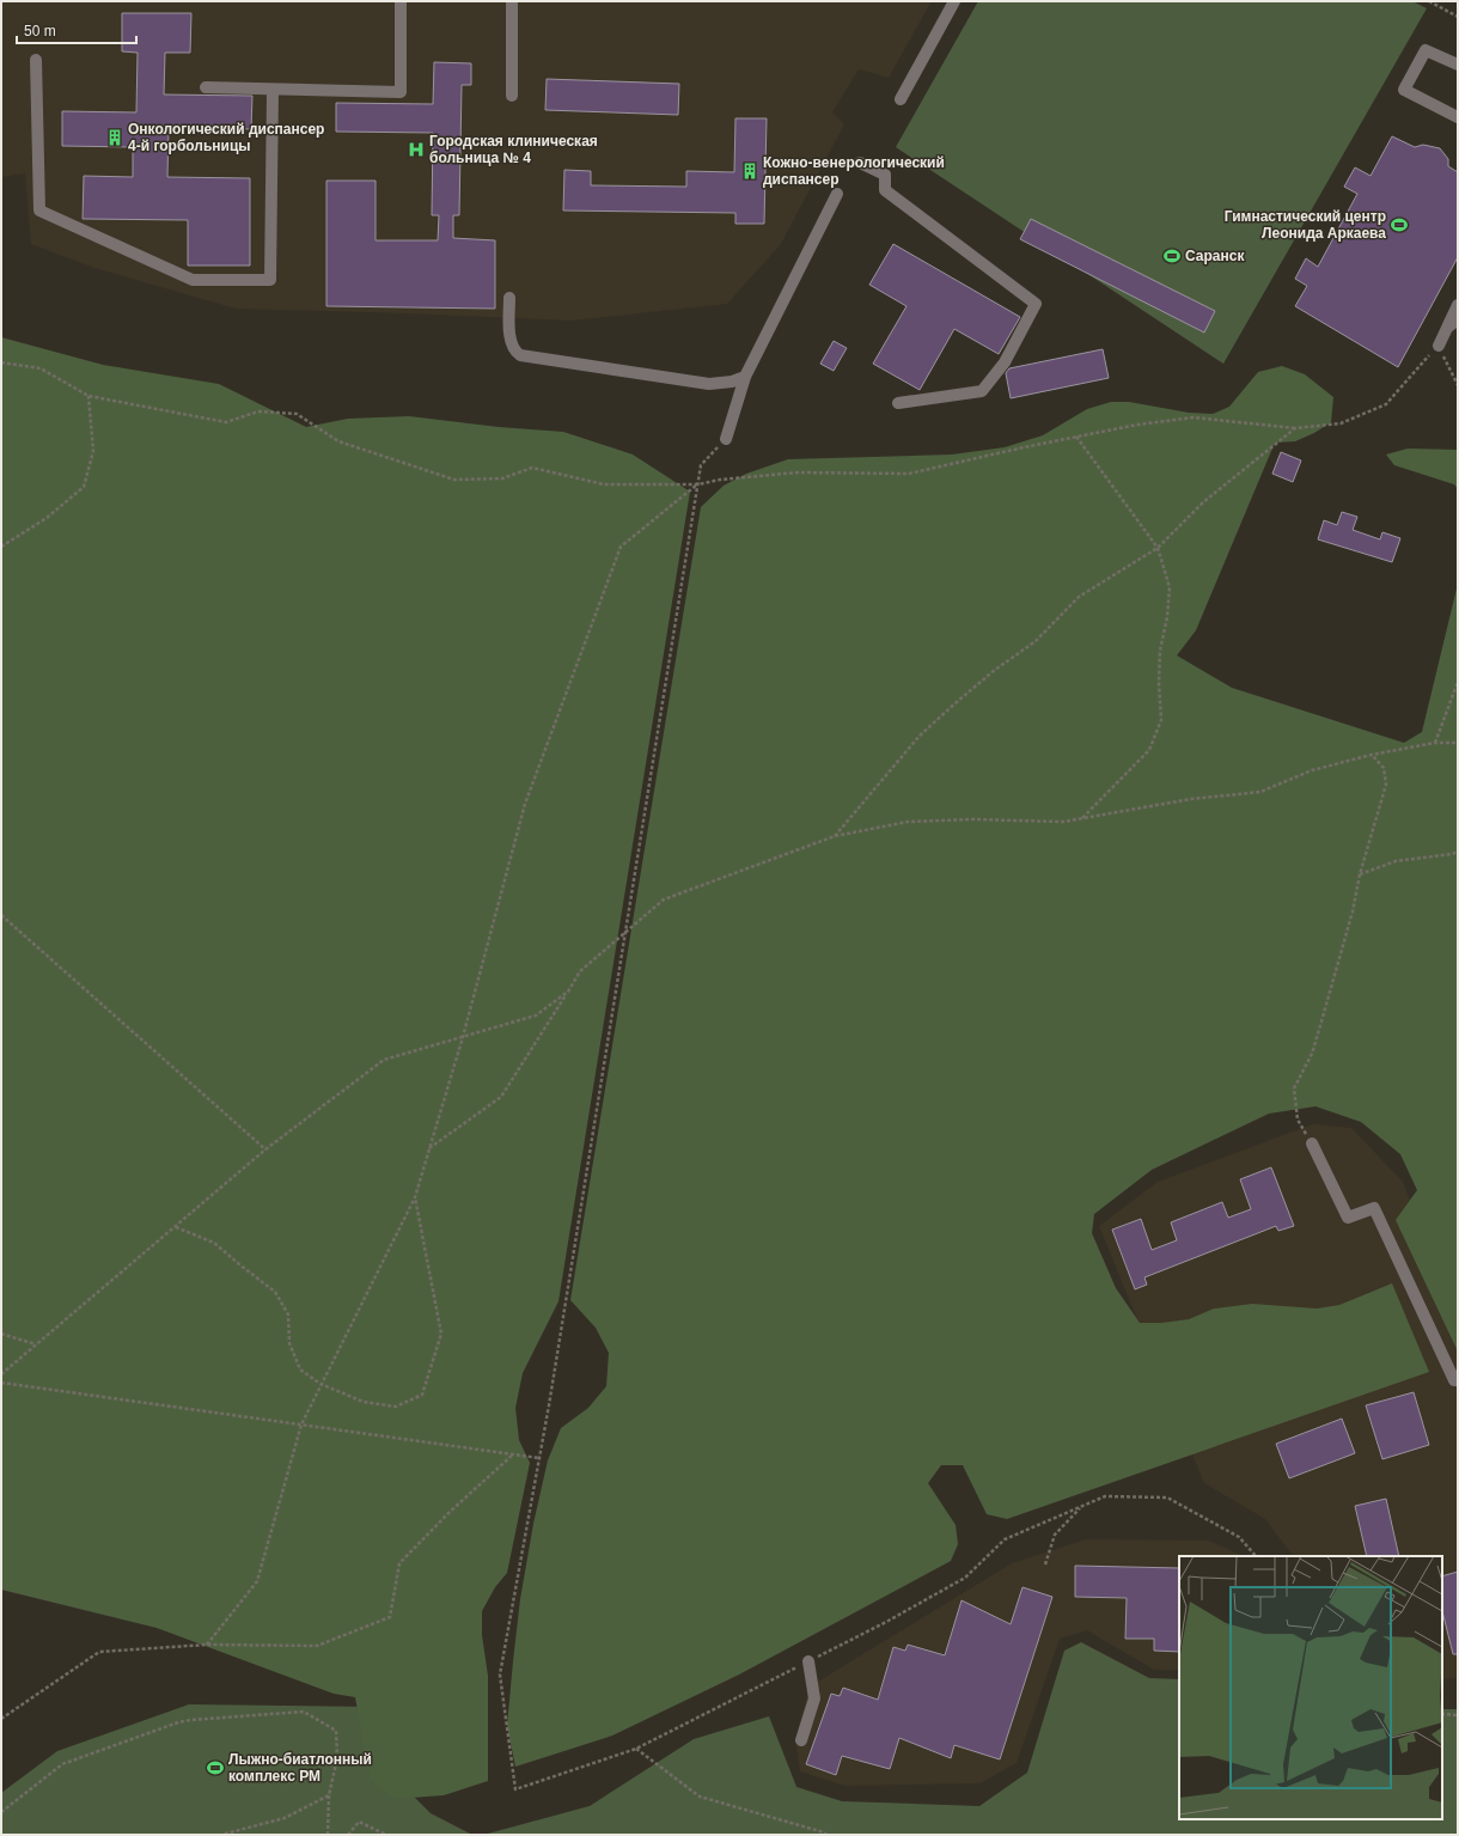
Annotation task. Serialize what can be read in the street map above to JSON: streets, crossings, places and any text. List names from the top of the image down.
{
  "places": {
    "building": ["Онкологический диспансер 4-й горбольницы", "Кожно-венерологический диспансер"],
    "hospital": ["Городская клиническая больница № 4"],
    "sports": ["Гимнастический центр Леонида Аркаева", "Саранск", "Лыжно-биатлонный комплекс РМ"]
  },
  "scale_bar": "50 m"
}
